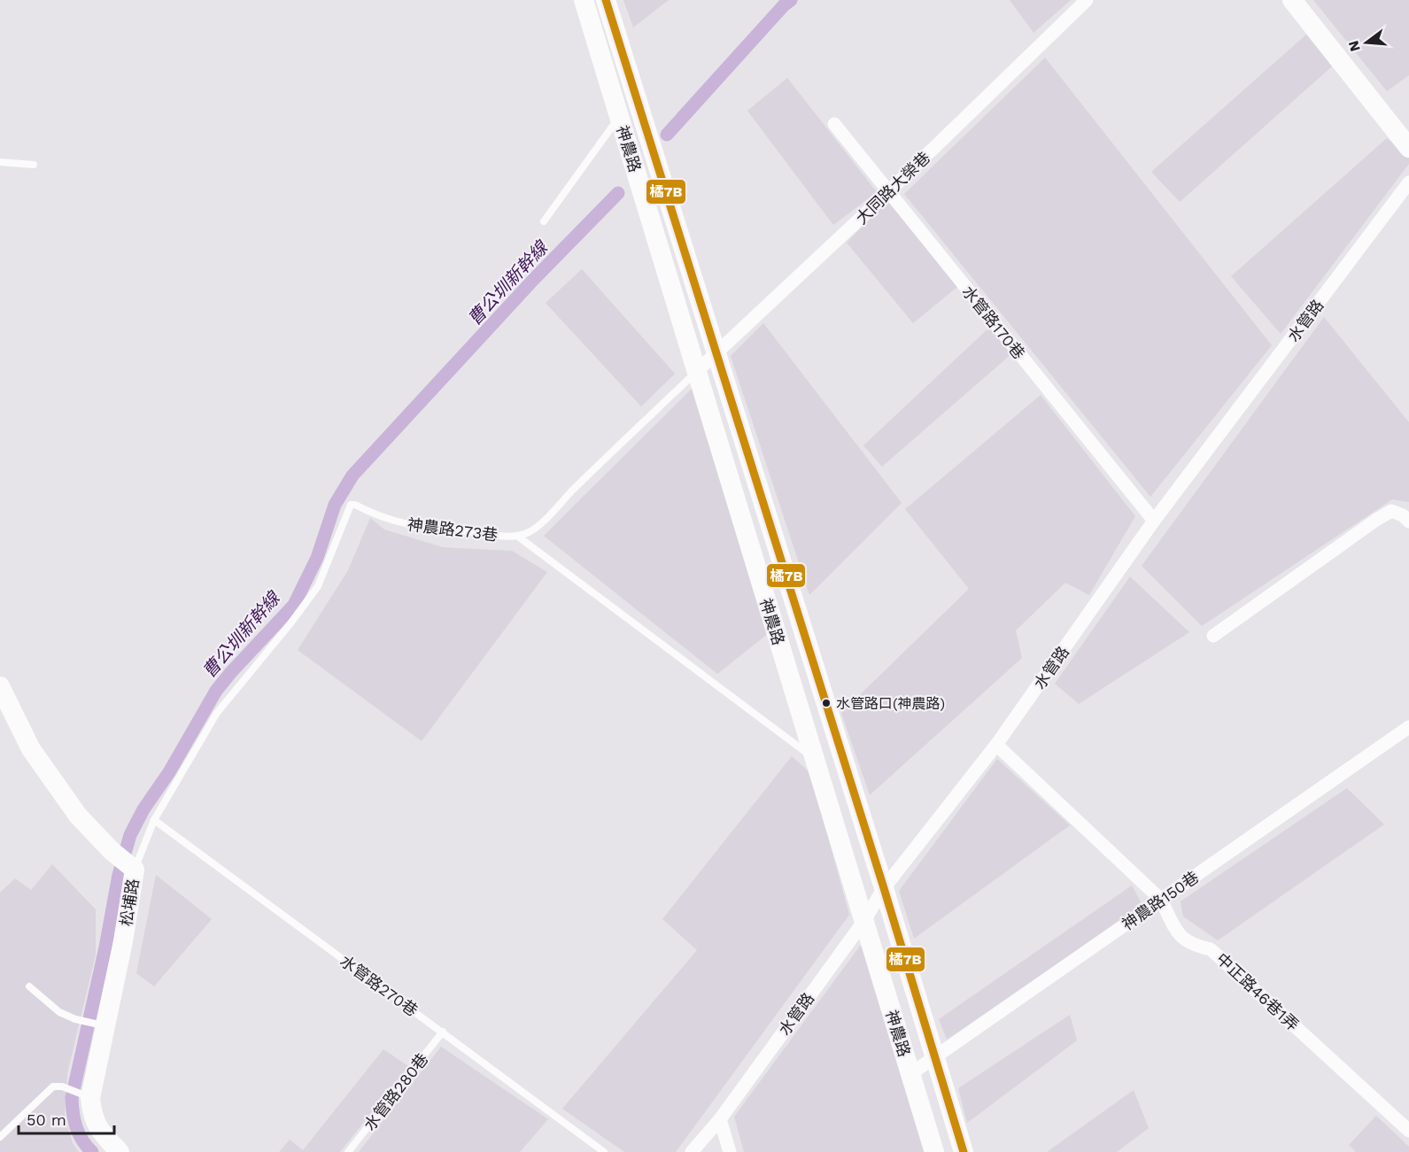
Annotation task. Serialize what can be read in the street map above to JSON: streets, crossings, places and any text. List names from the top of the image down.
{
  "streets": {
    "street": [
      "神農路",
      "大同路大榮巷",
      "水管路",
      "水管路170巷",
      "神農路150巷",
      "松埔路",
      "中正路46巷1弄"
    ],
    "lane": ["神農路273巷", "水管路270巷", "水管路280巷"]
  },
  "crossings": [
    ["神農路", "大同路大榮巷"],
    ["神農路", "水管路"],
    ["神農路", "神農路273巷"],
    ["神農路", "神農路150巷"],
    ["大同路大榮巷", "水管路170巷"],
    ["大同路大榮巷", "神農路273巷"],
    ["水管路", "水管路170巷"],
    ["水管路", "中正路46巷1弄"],
    ["神農路273巷", "松埔路"],
    ["神農路273巷", "水管路270巷"],
    ["神農路150巷", "中正路46巷1弄"],
    ["水管路270巷", "水管路280巷"]
  ],
  "water": ["曹公圳新幹線"],
  "places": ["水管路口(神農路)"],
  "lines": ["transit line 橘7B"],
  "scale_bar": "50 m",
  "north": "left"
}
